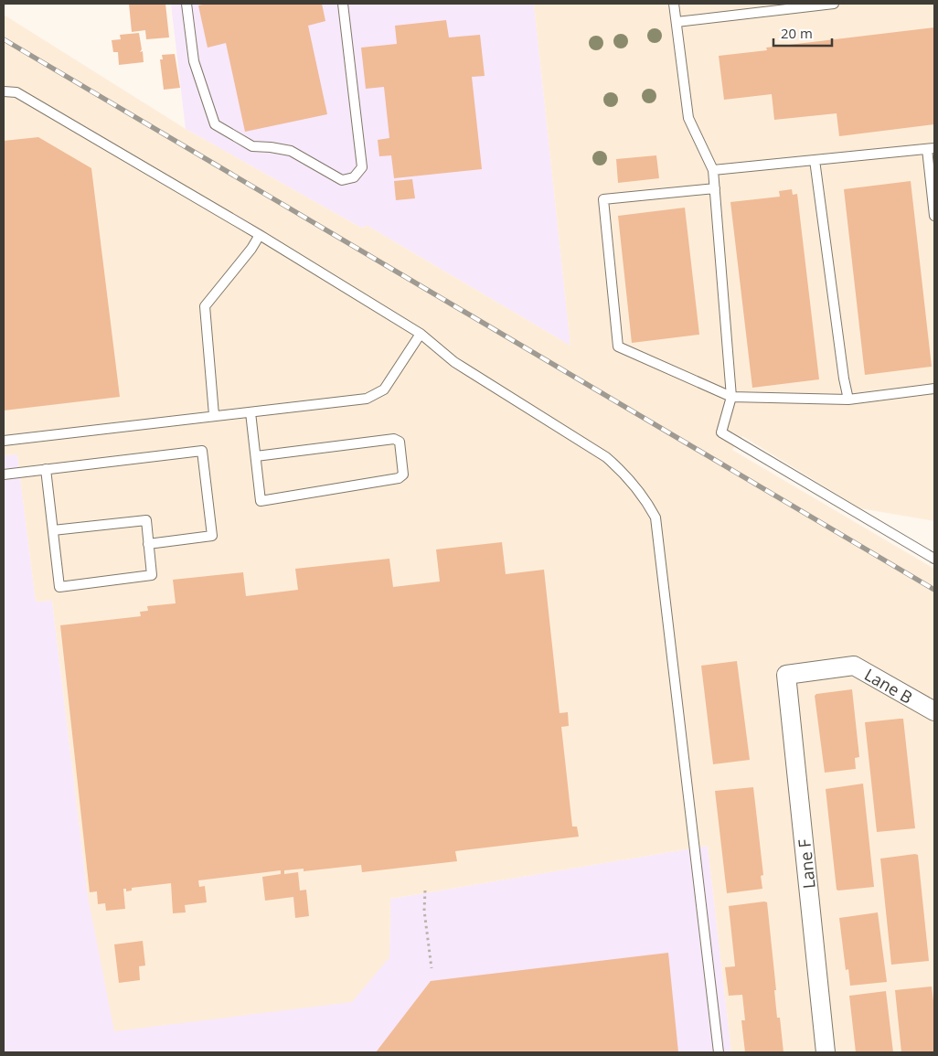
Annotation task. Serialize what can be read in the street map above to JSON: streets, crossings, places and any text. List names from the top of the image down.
{
  "streets": {
    "street": ["Lane B", "Lane F"]
  },
  "crossings": [
    ["Lane B", "Lane F"]
  ],
  "scale_bar": "20 m"
}
